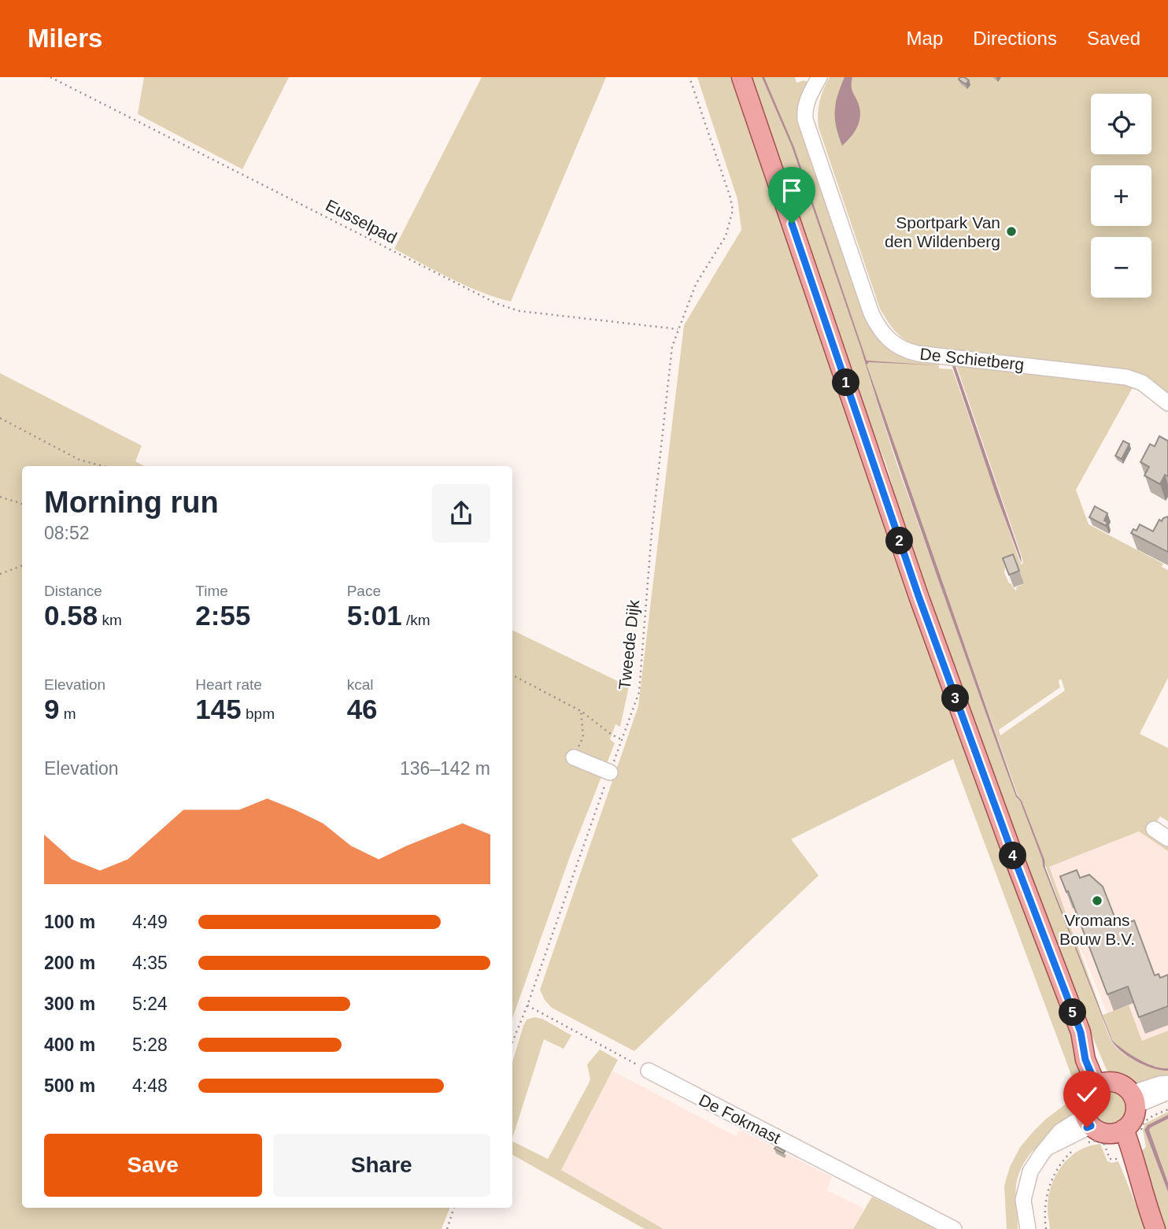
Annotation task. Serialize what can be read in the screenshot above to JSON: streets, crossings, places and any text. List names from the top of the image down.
{
  "streets": {
    "street": ["De Schietberg", "De Fokmast"],
    "path": ["Eusselpad", "Tweede Dijk"]
  },
  "crossings": [
    ["Eusselpad", "Tweede Dijk"]
  ],
  "places": ["Sportpark Van den Wildenberg", "Vromans Bouw B.V."],
  "page": {
    "header": "Milers",
    "nav": ["Map", "Directions", "Saved"],
    "map_buttons": ["+", "−"],
    "pins": [
      "1",
      "2",
      "3",
      "4",
      "5"
    ],
    "heading": ["Morning run", "08:52"],
    "stats": [
      ["Distance", "0.58 km"],
      ["Time", "2:55"],
      ["Pace", "5:01 /km"],
      ["Elevation", "9 m"],
      ["Heart rate", "145 bpm"],
      ["kcal", "46"]
    ],
    "chart": ["Elevation", "136–142 m"],
    "list": [
      {
        "name": "100 m",
        "note": "4:49"
      },
      {
        "name": "200 m",
        "note": "4:35"
      },
      {
        "name": "300 m",
        "note": "5:24"
      },
      {
        "name": "400 m",
        "note": "5:28"
      },
      {
        "name": "500 m",
        "note": "4:48"
      }
    ],
    "buttons": ["Save", "Share"]
  }
}
